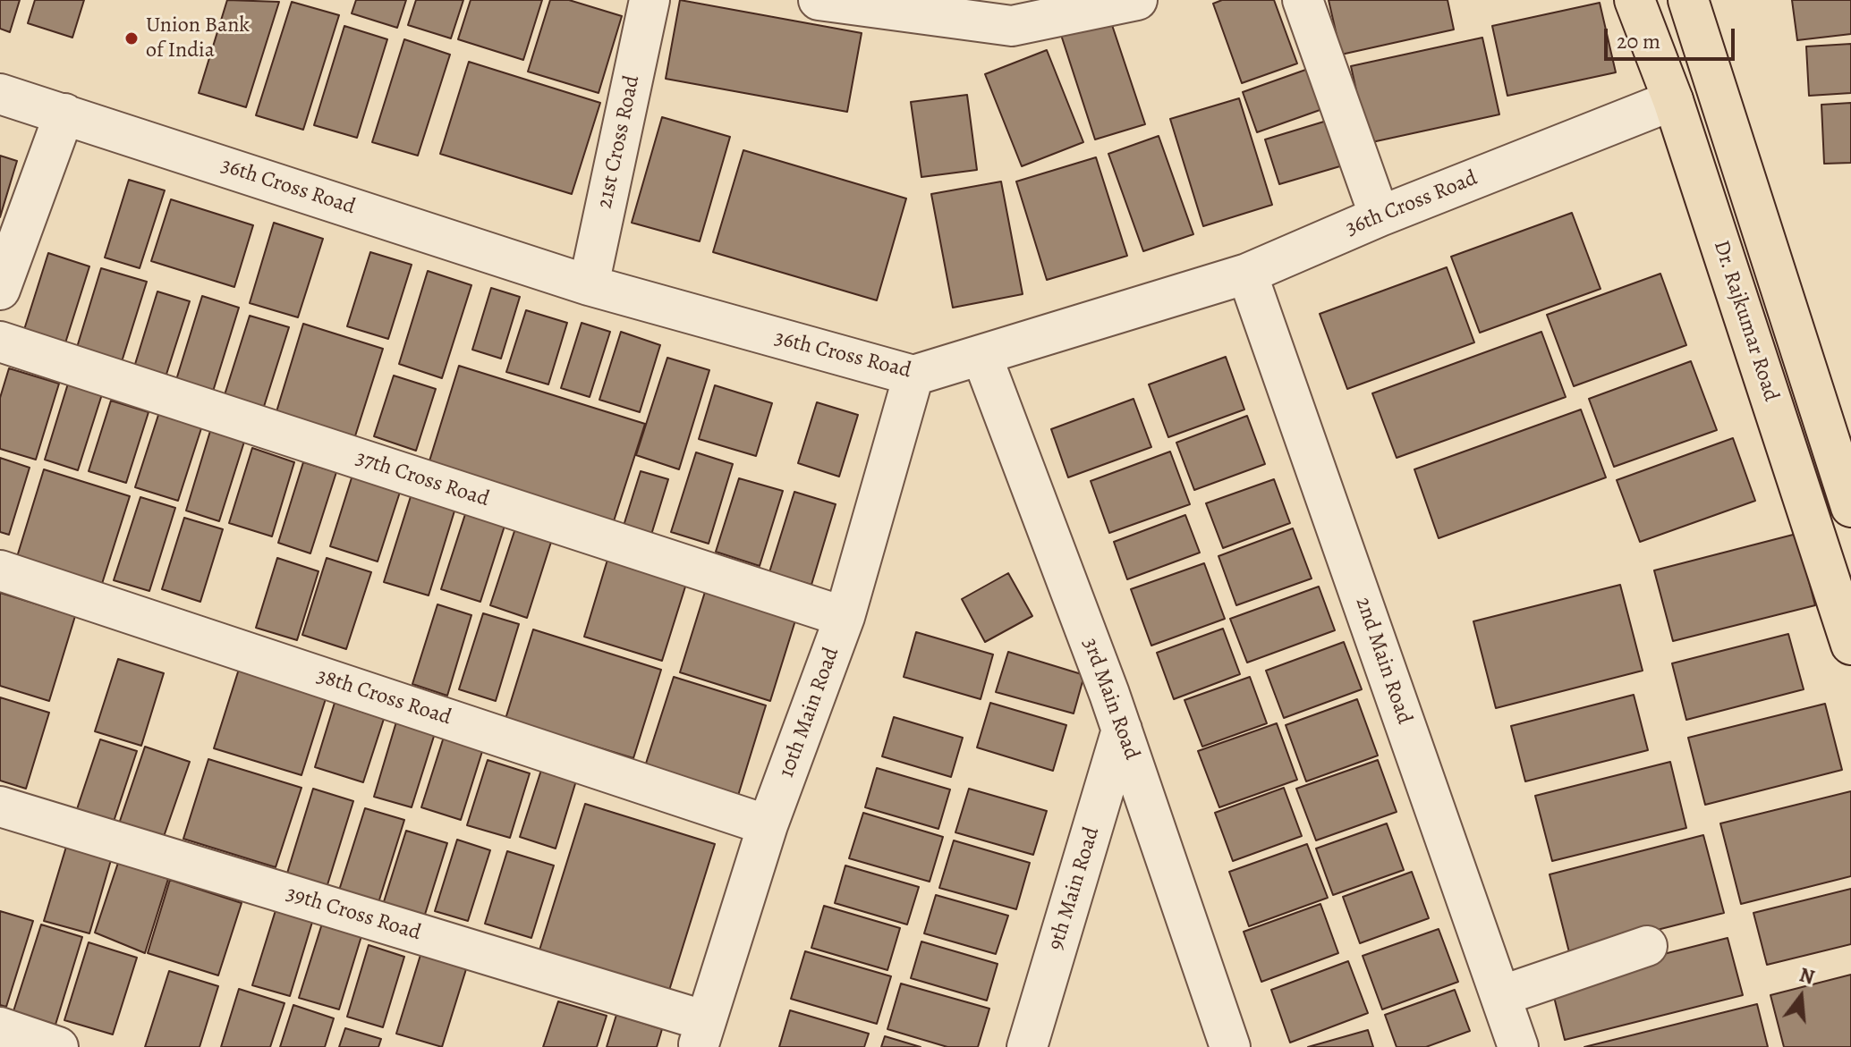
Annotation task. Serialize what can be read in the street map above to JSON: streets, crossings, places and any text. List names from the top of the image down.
{
  "streets": {
    "main road": ["Dr. Rajkumar Road"],
    "street": [
      "21st Cross Road",
      "36th Cross Road",
      "37th Cross Road",
      "2nd Main Road",
      "38th Cross Road",
      "3rd Main Road",
      "10th Main Road",
      "9th Main Road",
      "39th Cross Road"
    ]
  },
  "crossings": [
    ["21st Cross Road", "36th Cross Road"],
    ["36th Cross Road", "Dr. Rajkumar Road"],
    ["36th Cross Road", "2nd Main Road"],
    ["36th Cross Road", "3rd Main Road"],
    ["36th Cross Road", "10th Main Road"],
    ["37th Cross Road", "10th Main Road"],
    ["38th Cross Road", "10th Main Road"],
    ["3rd Main Road", "9th Main Road"],
    ["10th Main Road", "39th Cross Road"]
  ],
  "places": ["Union Bank of India"],
  "scale_bar": "20 m",
  "north": "top"
}
